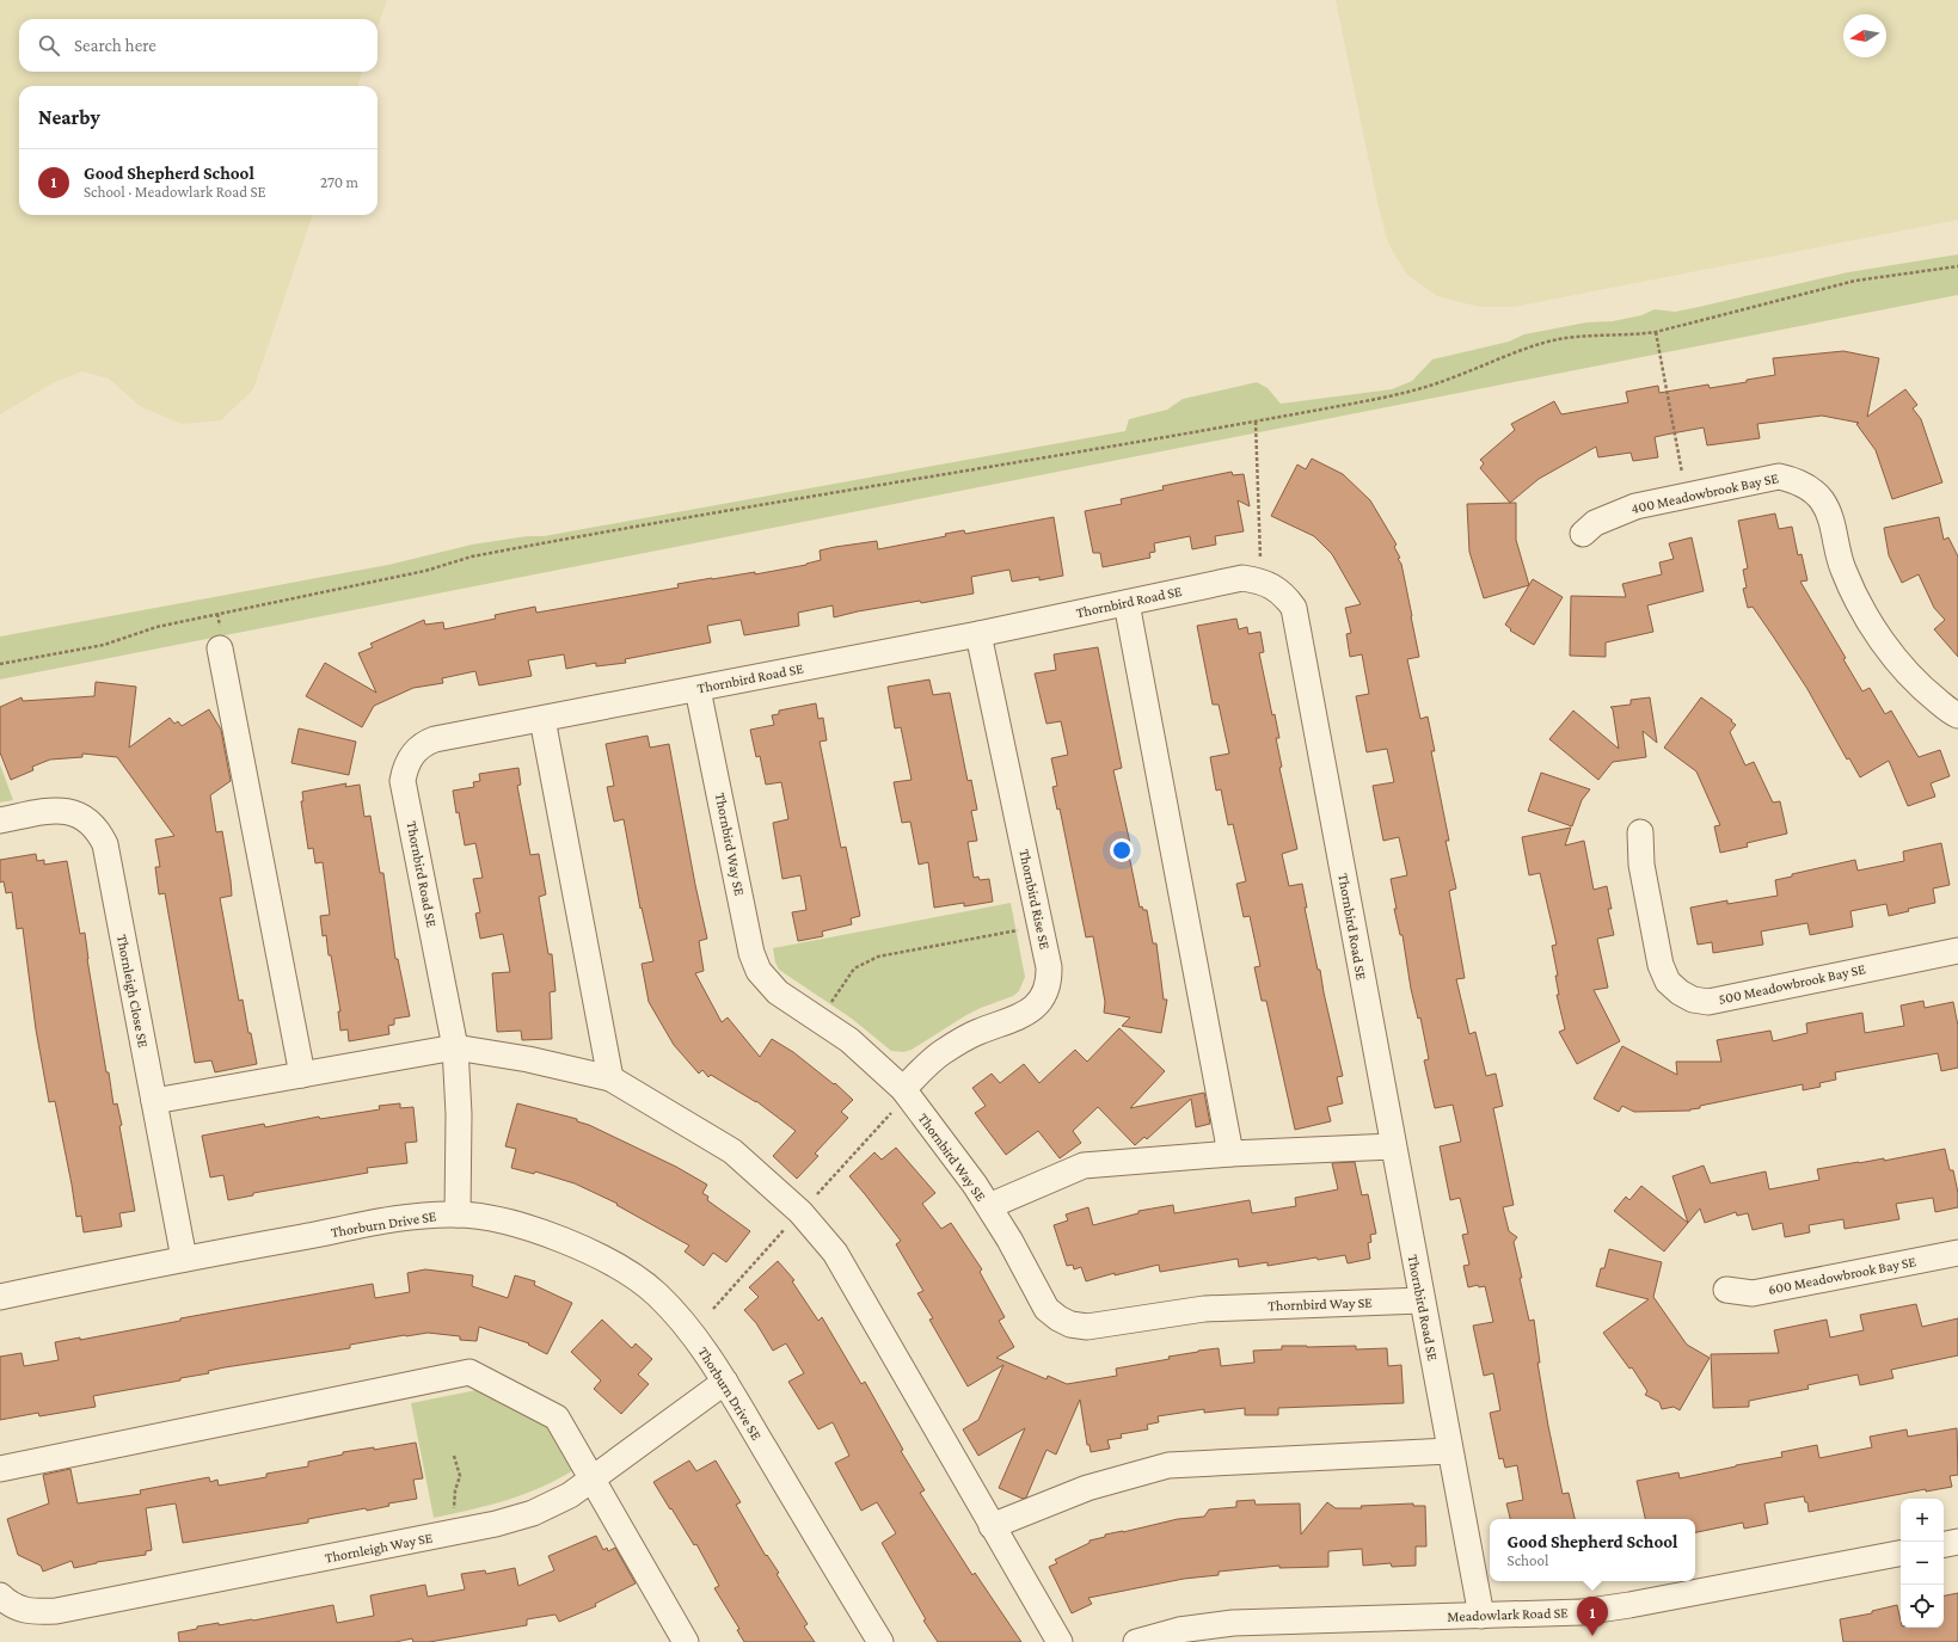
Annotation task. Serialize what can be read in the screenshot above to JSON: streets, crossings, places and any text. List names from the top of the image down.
{
  "streets": {
    "street": [
      "400 Meadowbrook Bay SE",
      "Thornbird Road SE",
      "Thornbird Way SE",
      "Thornbird Rise SE",
      "500 Meadowbrook Bay SE",
      "Thornleigh Close SE",
      "Thorburn Drive SE",
      "600 Meadowbrook Bay SE",
      "Thornleigh Way SE",
      "Meadowlark Road SE"
    ]
  },
  "crossings": [
    ["Thornbird Road SE", "Thornbird Way SE"],
    ["Thornbird Road SE", "Thornbird Rise SE"],
    ["Thornbird Road SE", "Thorburn Drive SE"],
    ["Thornbird Road SE", "Meadowlark Road SE"],
    ["Thornbird Way SE", "Thornbird Rise SE"],
    ["Thornleigh Close SE", "Thorburn Drive SE"],
    ["Thorburn Drive SE", "Thornleigh Way SE"]
  ],
  "north": "left",
  "page": {
    "search": "Search here",
    "heading": "Nearby",
    "list": [
      {
        "mark": "1",
        "name": "Good Shepherd School",
        "note": "School · Meadowlark Road SE",
        "value": "270 m"
      }
    ],
    "map_buttons": ["+", "−"],
    "popup": ["Good Shepherd School", "School"],
    "pins": "1"
  }
}
